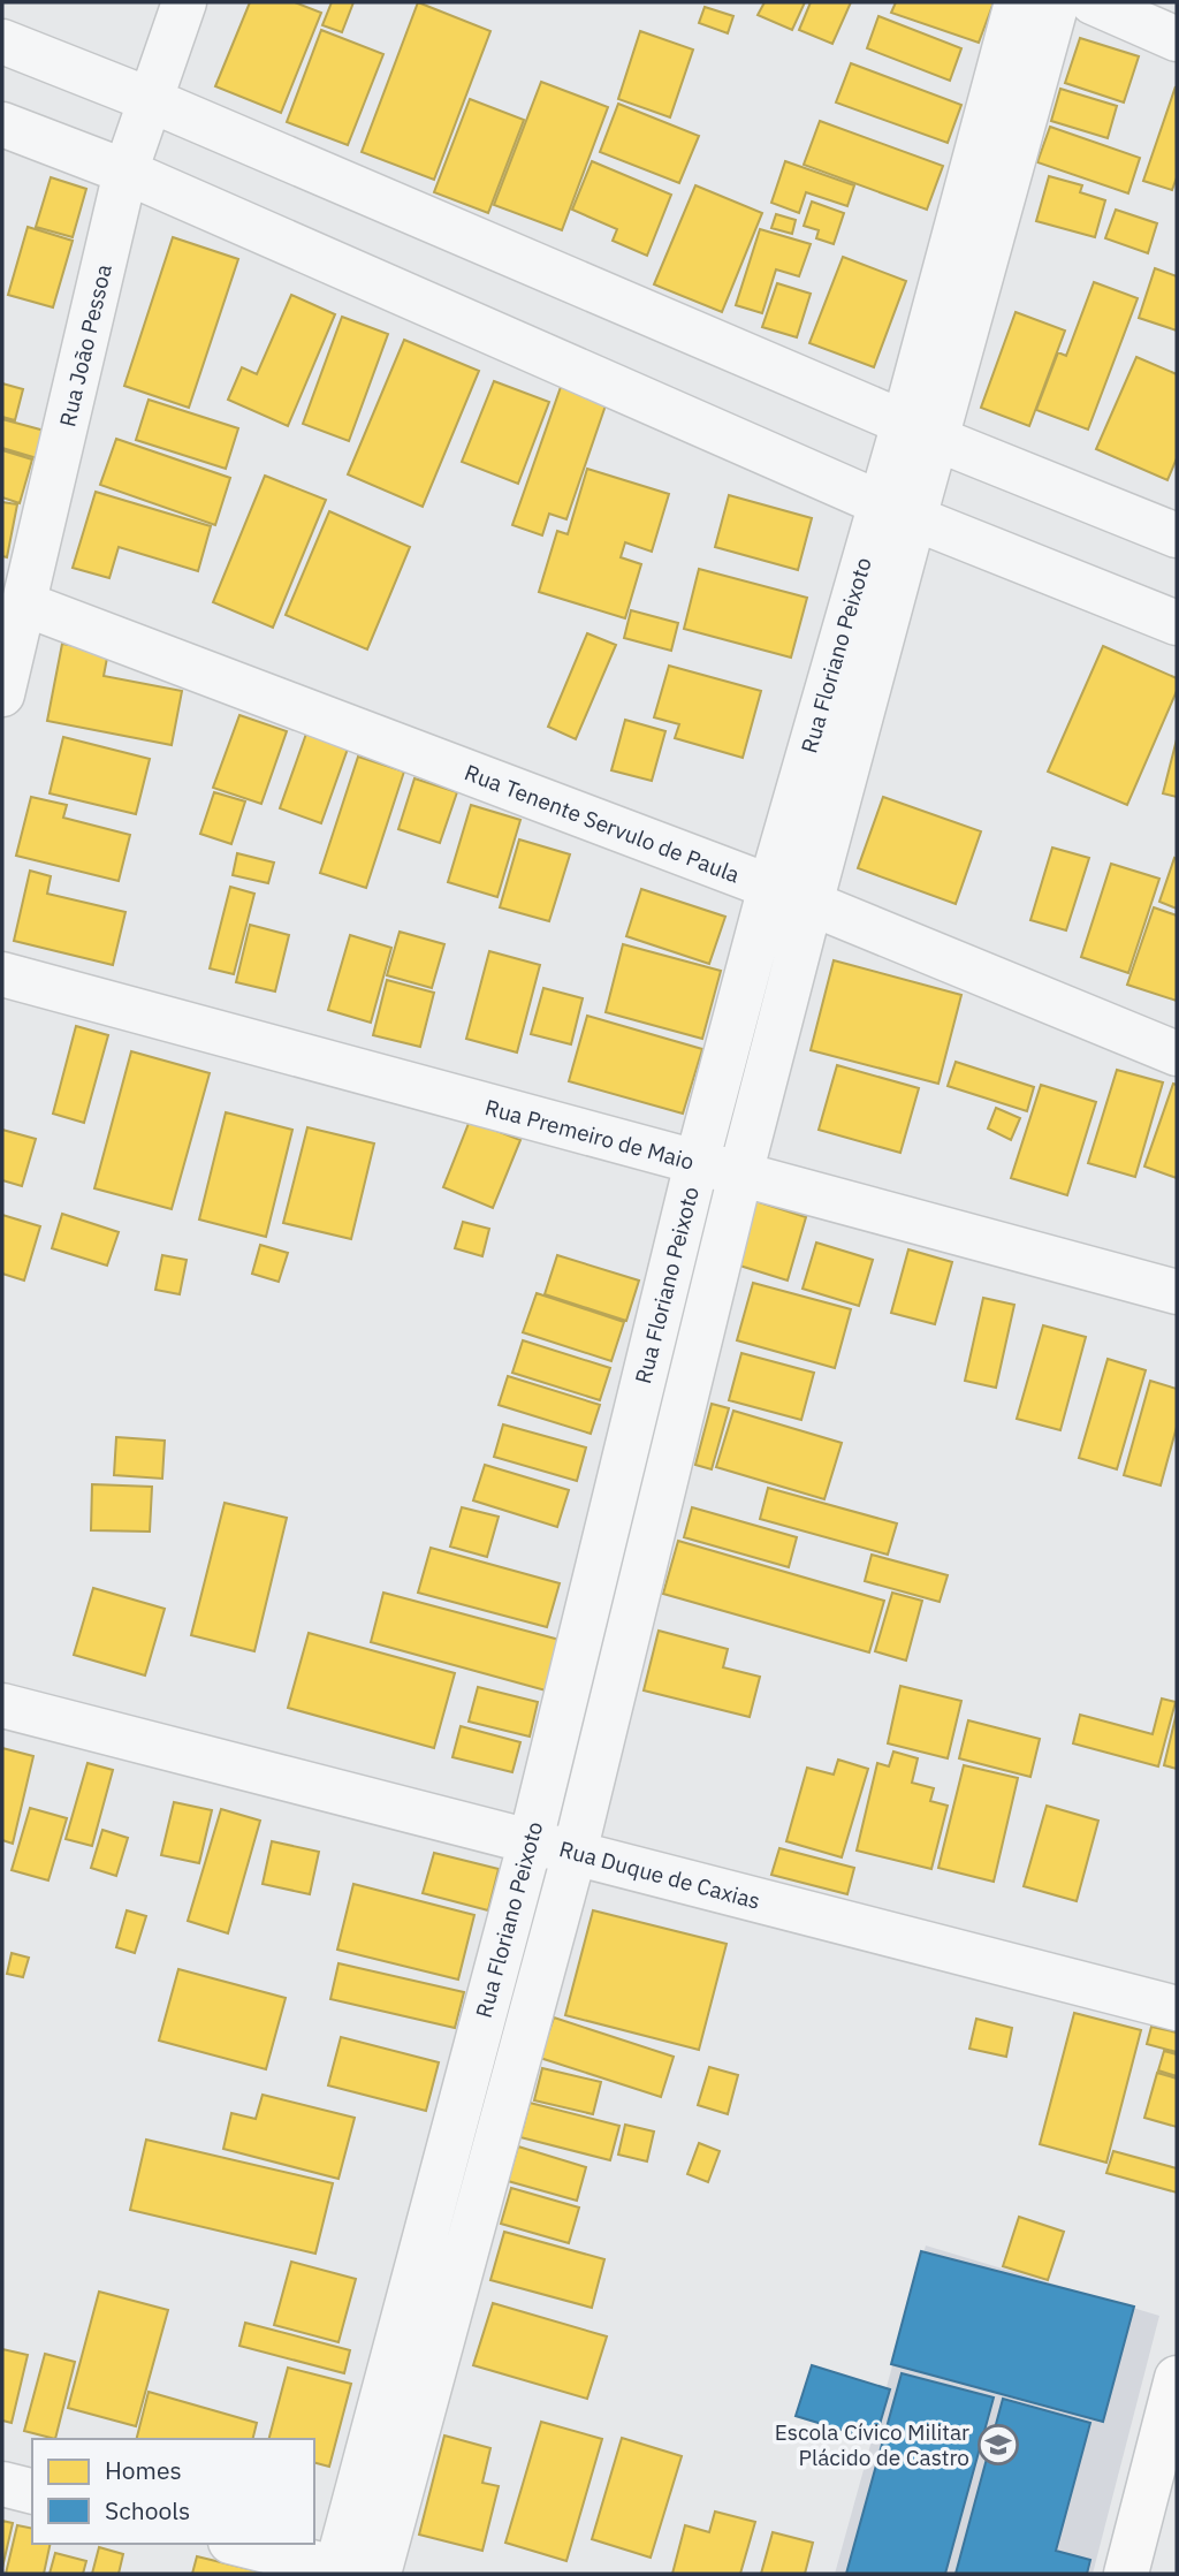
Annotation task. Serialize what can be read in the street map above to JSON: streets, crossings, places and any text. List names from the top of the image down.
{
  "streets": {
    "street": [
      "Rua João Pessoa",
      "Rua Floriano Peixoto",
      "Rua Tenente Servulo de Paula",
      "Rua Premeiro de Maio",
      "Rua Duque de Caxias"
    ]
  },
  "crossings": [
    ["Rua João Pessoa", "Rua Tenente Servulo de Paula"],
    ["Rua Floriano Peixoto", "Rua Tenente Servulo de Paula"],
    ["Rua Floriano Peixoto", "Rua Premeiro de Maio"],
    ["Rua Floriano Peixoto", "Rua Duque de Caxias"]
  ],
  "places": {
    "school or university": ["Escola Cívico Militar Plácido de Castro"]
  },
  "legend": ["Homes", "Schools"]
}
